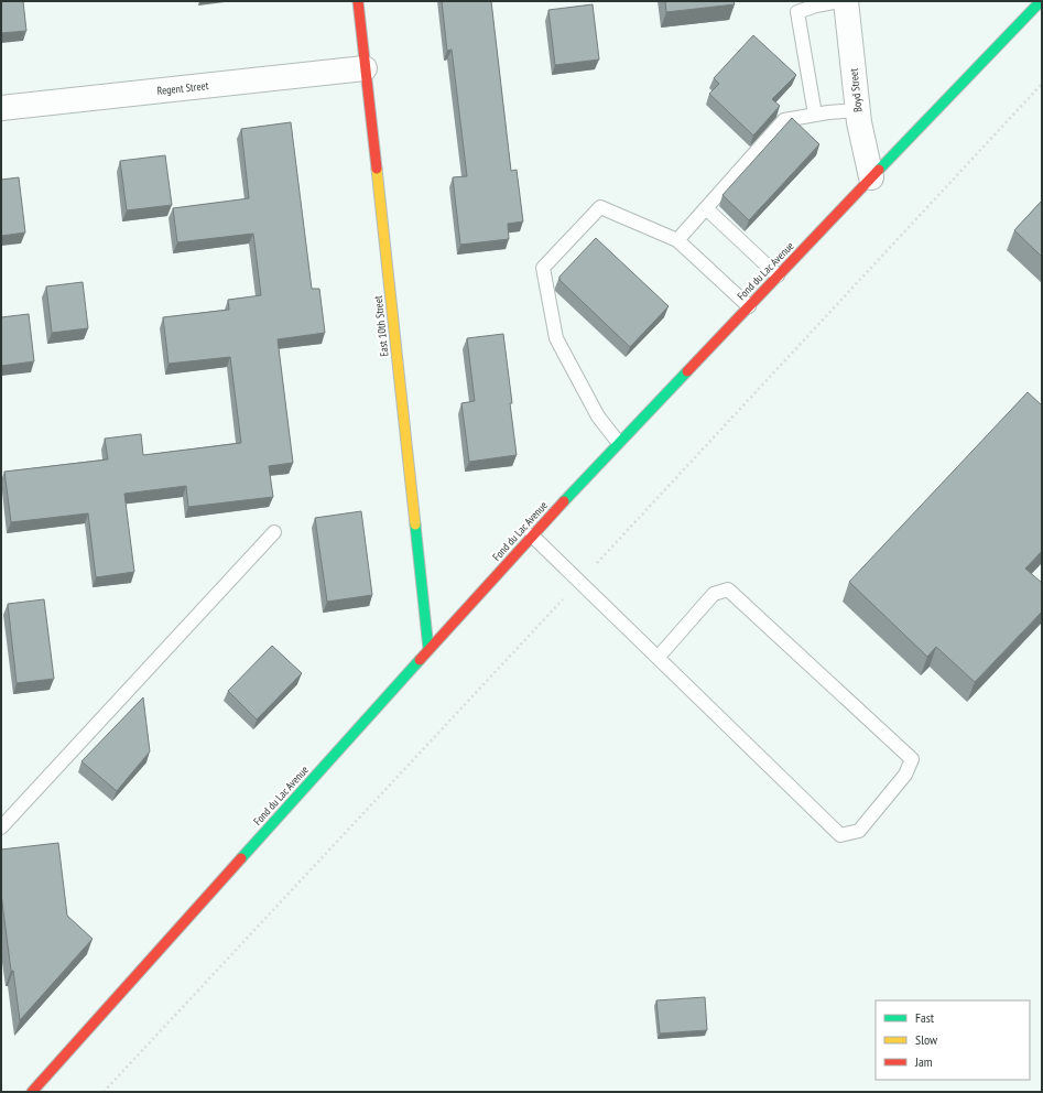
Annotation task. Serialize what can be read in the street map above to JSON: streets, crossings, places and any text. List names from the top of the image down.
{
  "streets": {
    "main road": ["Fond du Lac Avenue", "East 10th Street"],
    "street": ["Regent Street", "Boyd Street"]
  },
  "crossings": [
    ["Regent Street", "East 10th Street"],
    ["Boyd Street", "Fond du Lac Avenue"],
    ["Fond du Lac Avenue", "East 10th Street"]
  ],
  "legend": ["Fast", "Slow", "Jam"]
}
